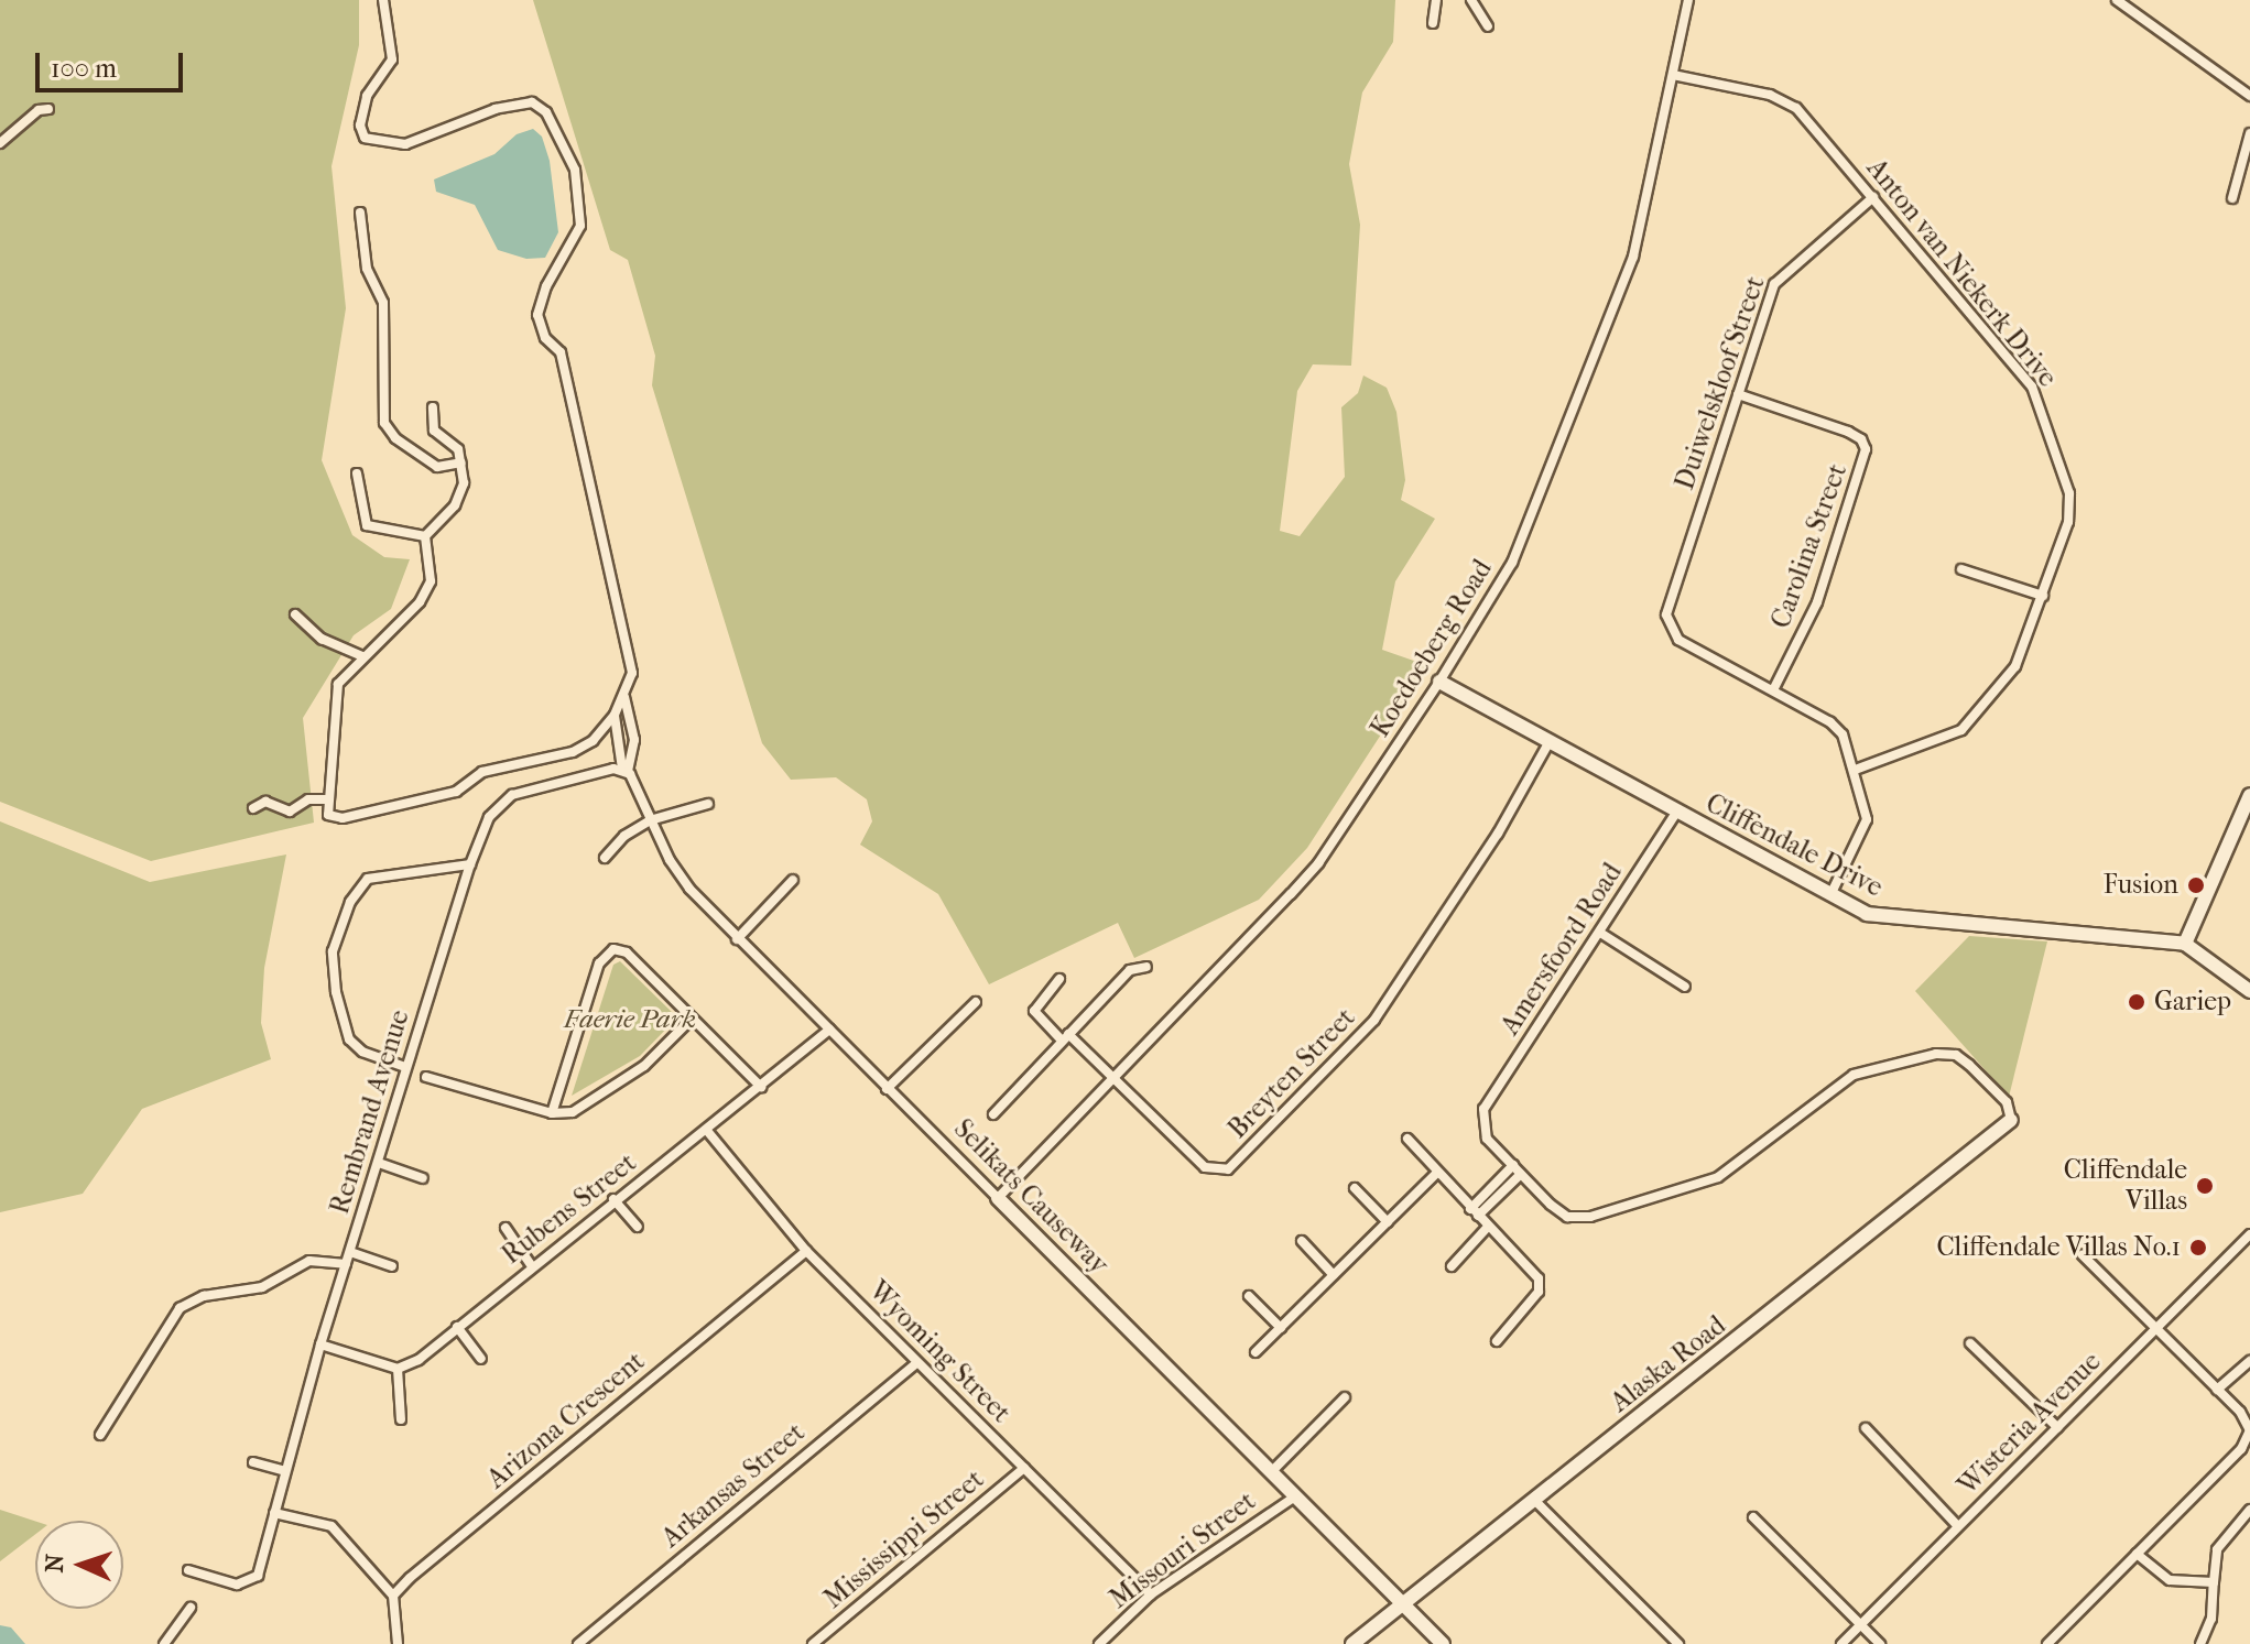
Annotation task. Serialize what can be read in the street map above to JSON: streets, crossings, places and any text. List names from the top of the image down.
{
  "streets": {
    "street": [
      "Anton van Niekerk Drive",
      "Duiwelskloof Street",
      "Carolina Street",
      "Koedoeberg Road",
      "Cliffendale Drive",
      "Amersfoord Road",
      "Breyten Street",
      "Rembrand Avenue",
      "Selikats Causeway",
      "Rubens Street",
      "Wyoming Street",
      "Alaska Road",
      "Arizona Crescent",
      "Wisteria Avenue",
      "Arkansas Street",
      "Mississippi Street",
      "Missouri Street"
    ]
  },
  "crossings": [
    ["Anton van Niekerk Drive", "Duiwelskloof Street"],
    ["Anton van Niekerk Drive", "Koedoeberg Road"],
    ["Duiwelskloof Street", "Carolina Street"],
    ["Koedoeberg Road", "Cliffendale Drive"],
    ["Koedoeberg Road", "Breyten Street"],
    ["Koedoeberg Road", "Selikats Causeway"],
    ["Cliffendale Drive", "Amersfoord Road"],
    ["Cliffendale Drive", "Breyten Street"],
    ["Rembrand Avenue", "Selikats Causeway"],
    ["Selikats Causeway", "Rubens Street"],
    ["Selikats Causeway", "Alaska Road"],
    ["Selikats Causeway", "Missouri Street"],
    ["Rubens Street", "Wyoming Street"],
    ["Wyoming Street", "Arizona Crescent"],
    ["Wyoming Street", "Arkansas Street"],
    ["Wyoming Street", "Mississippi Street"],
    ["Wyoming Street", "Missouri Street"]
  ],
  "parks": ["Faerie Park"],
  "places": [
    "Fusion",
    "Gariep",
    "Cliffendale Villas",
    "Cliffendale Villas No.1"
  ],
  "scale_bar": "100 m",
  "north": "left"
}
